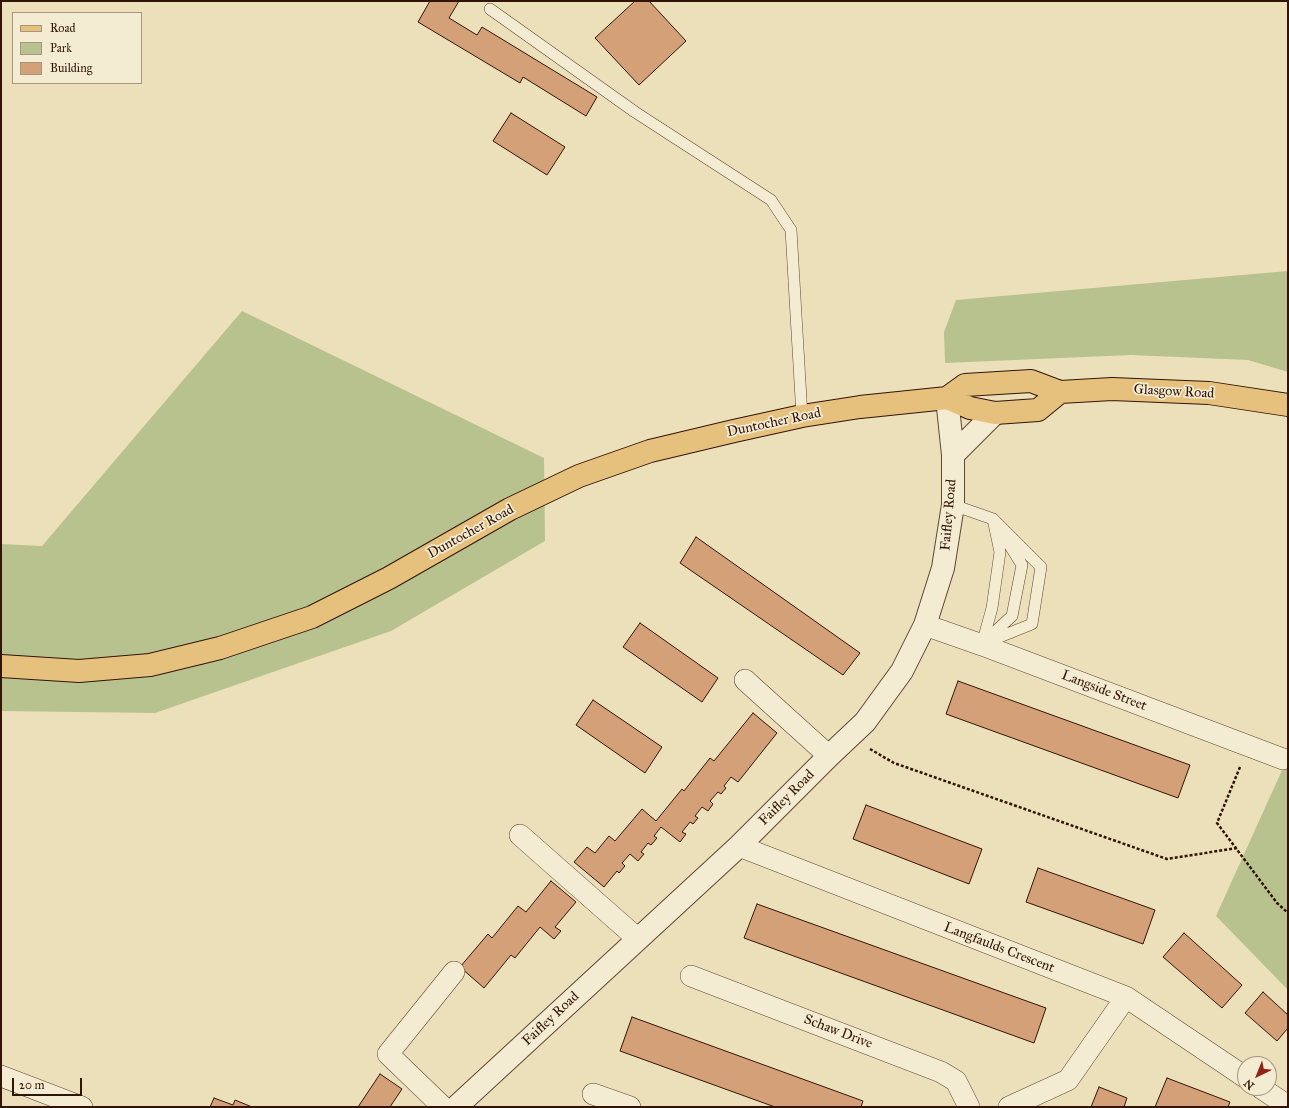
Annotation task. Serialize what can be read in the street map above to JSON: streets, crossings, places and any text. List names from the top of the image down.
{
  "streets": {
    "main road": ["Glasgow Road", "Duntocher Road"],
    "street": [
      "Faifley Road",
      "Langside Street",
      "Langfaulds Crescent",
      "Schaw Drive"
    ]
  },
  "crossings": [
    ["Glasgow Road", "Duntocher Road"],
    ["Glasgow Road", "Faifley Road"],
    ["Duntocher Road", "Faifley Road"],
    ["Faifley Road", "Langside Street"],
    ["Faifley Road", "Langfaulds Crescent"]
  ],
  "legend": ["Road", "Park", "Building"],
  "scale_bar": "20 m",
  "north": "bottom left"
}
